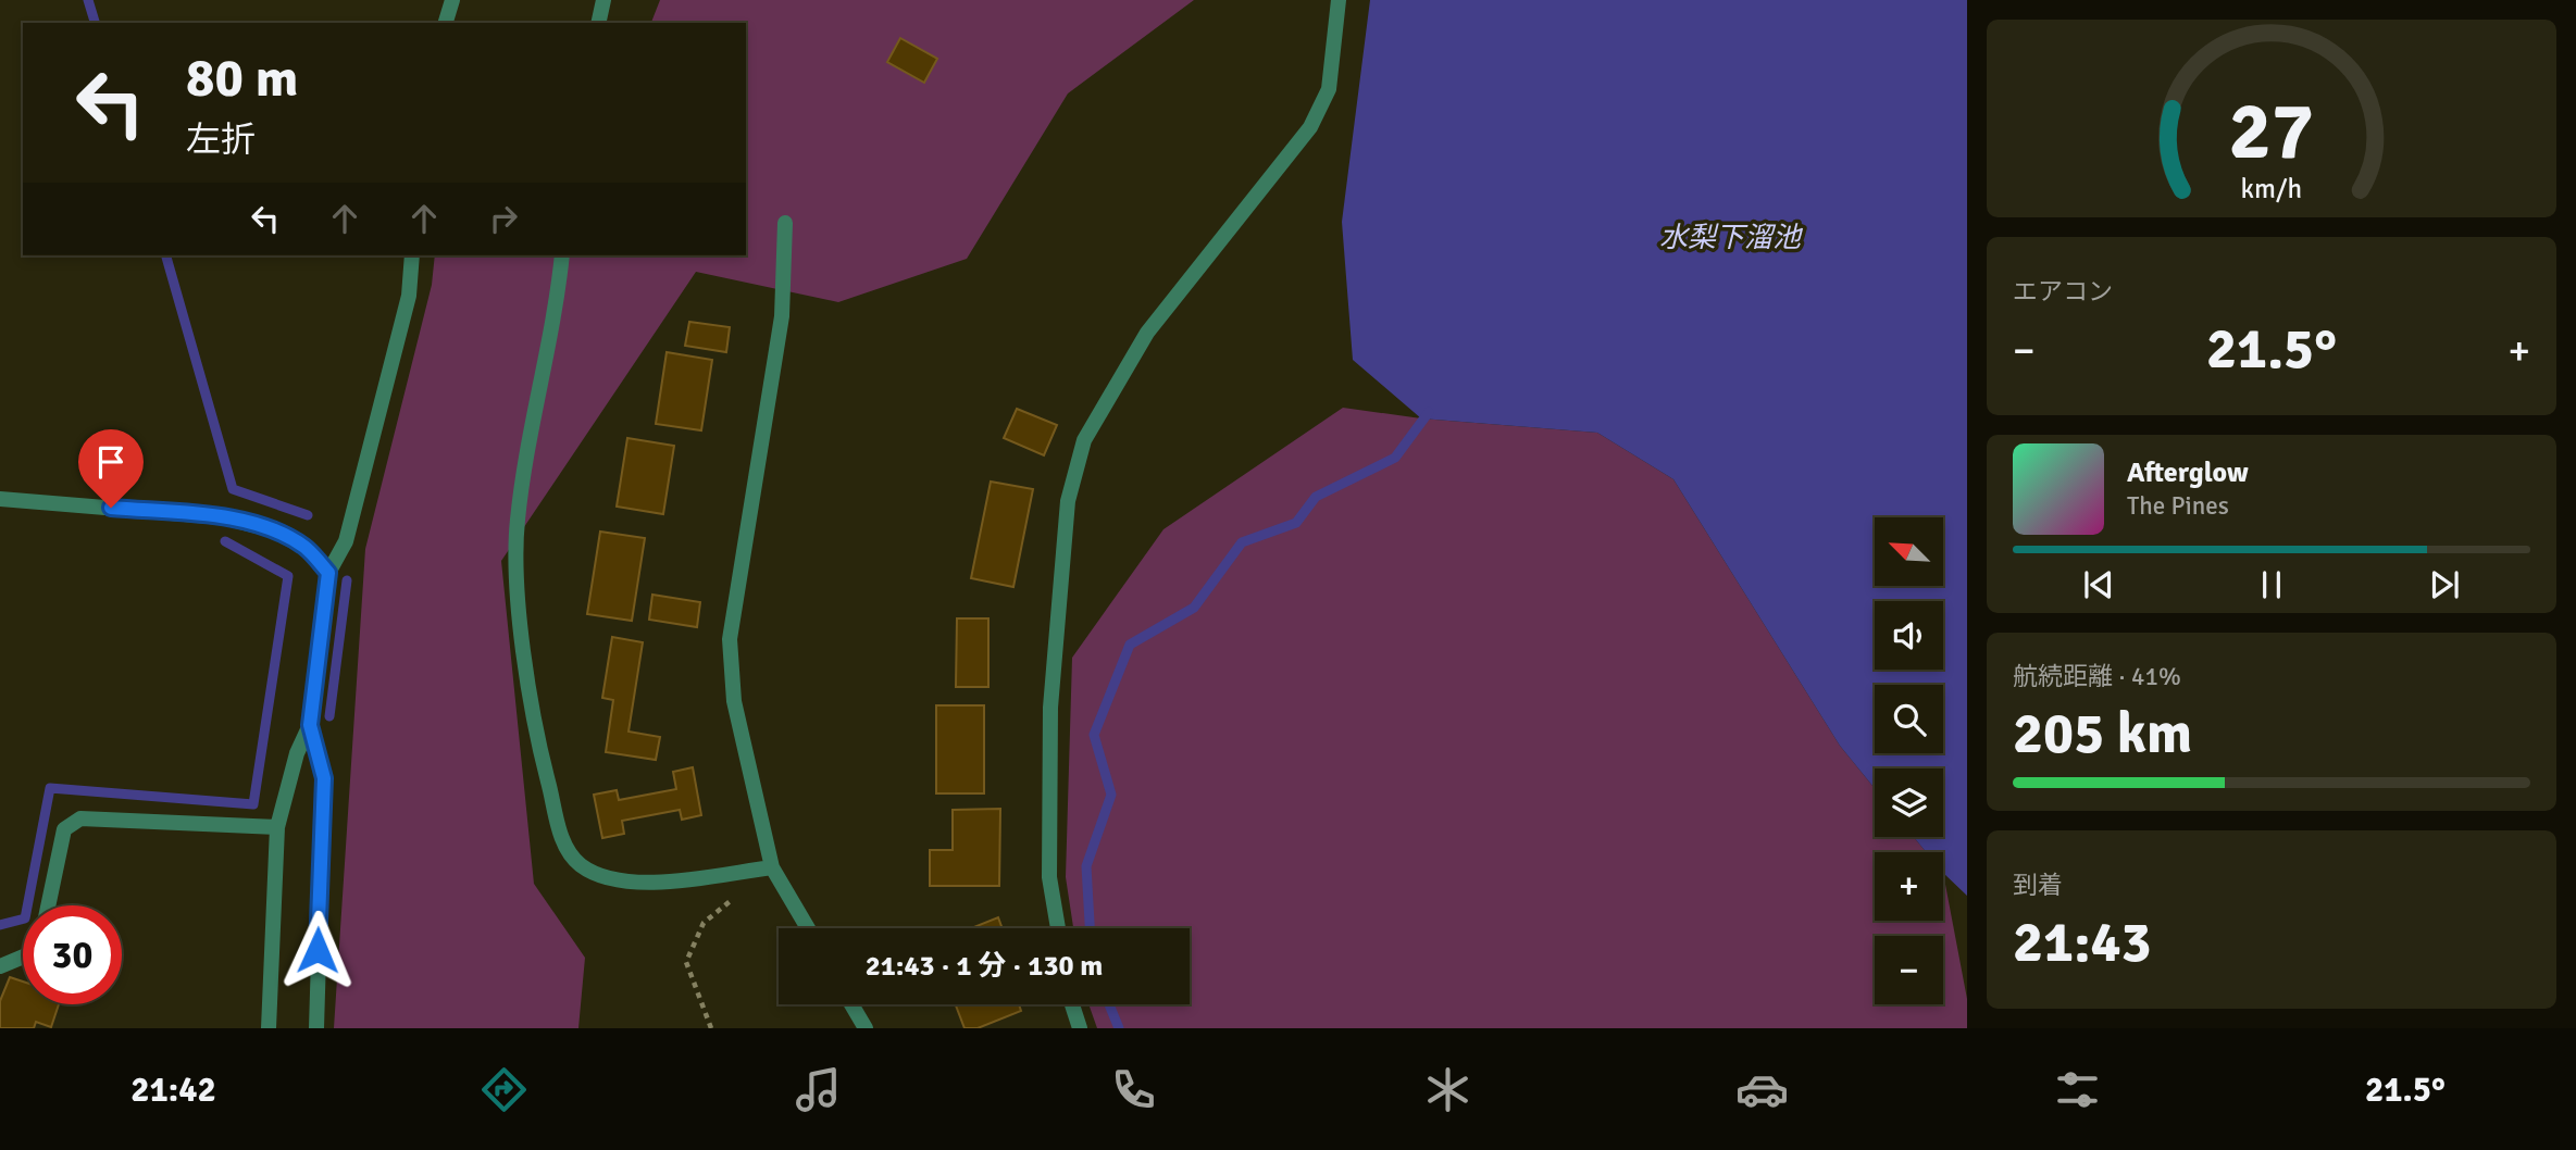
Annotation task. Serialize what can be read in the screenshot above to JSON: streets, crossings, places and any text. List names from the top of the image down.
{
  "water": ["水梨下溜池"],
  "north": "top left",
  "page": {
    "turn": ["80 m", "左折"],
    "tile": [
      "エアコン",
      ["航続距離 · 41%", "205 km"],
      ["到着", "21:43"]
    ],
    "heat": ["−", "21.5°", "+"],
    "song": ["Afterglow", "The Pines"],
    "map_buttons": ["+", "−"],
    "limit": "30",
    "trip": "21:43 · 1 分 · 130 m",
    "tabs": ["21:42", "21.5°"],
    "gauge": ["27", "km/h"]
  }
}
